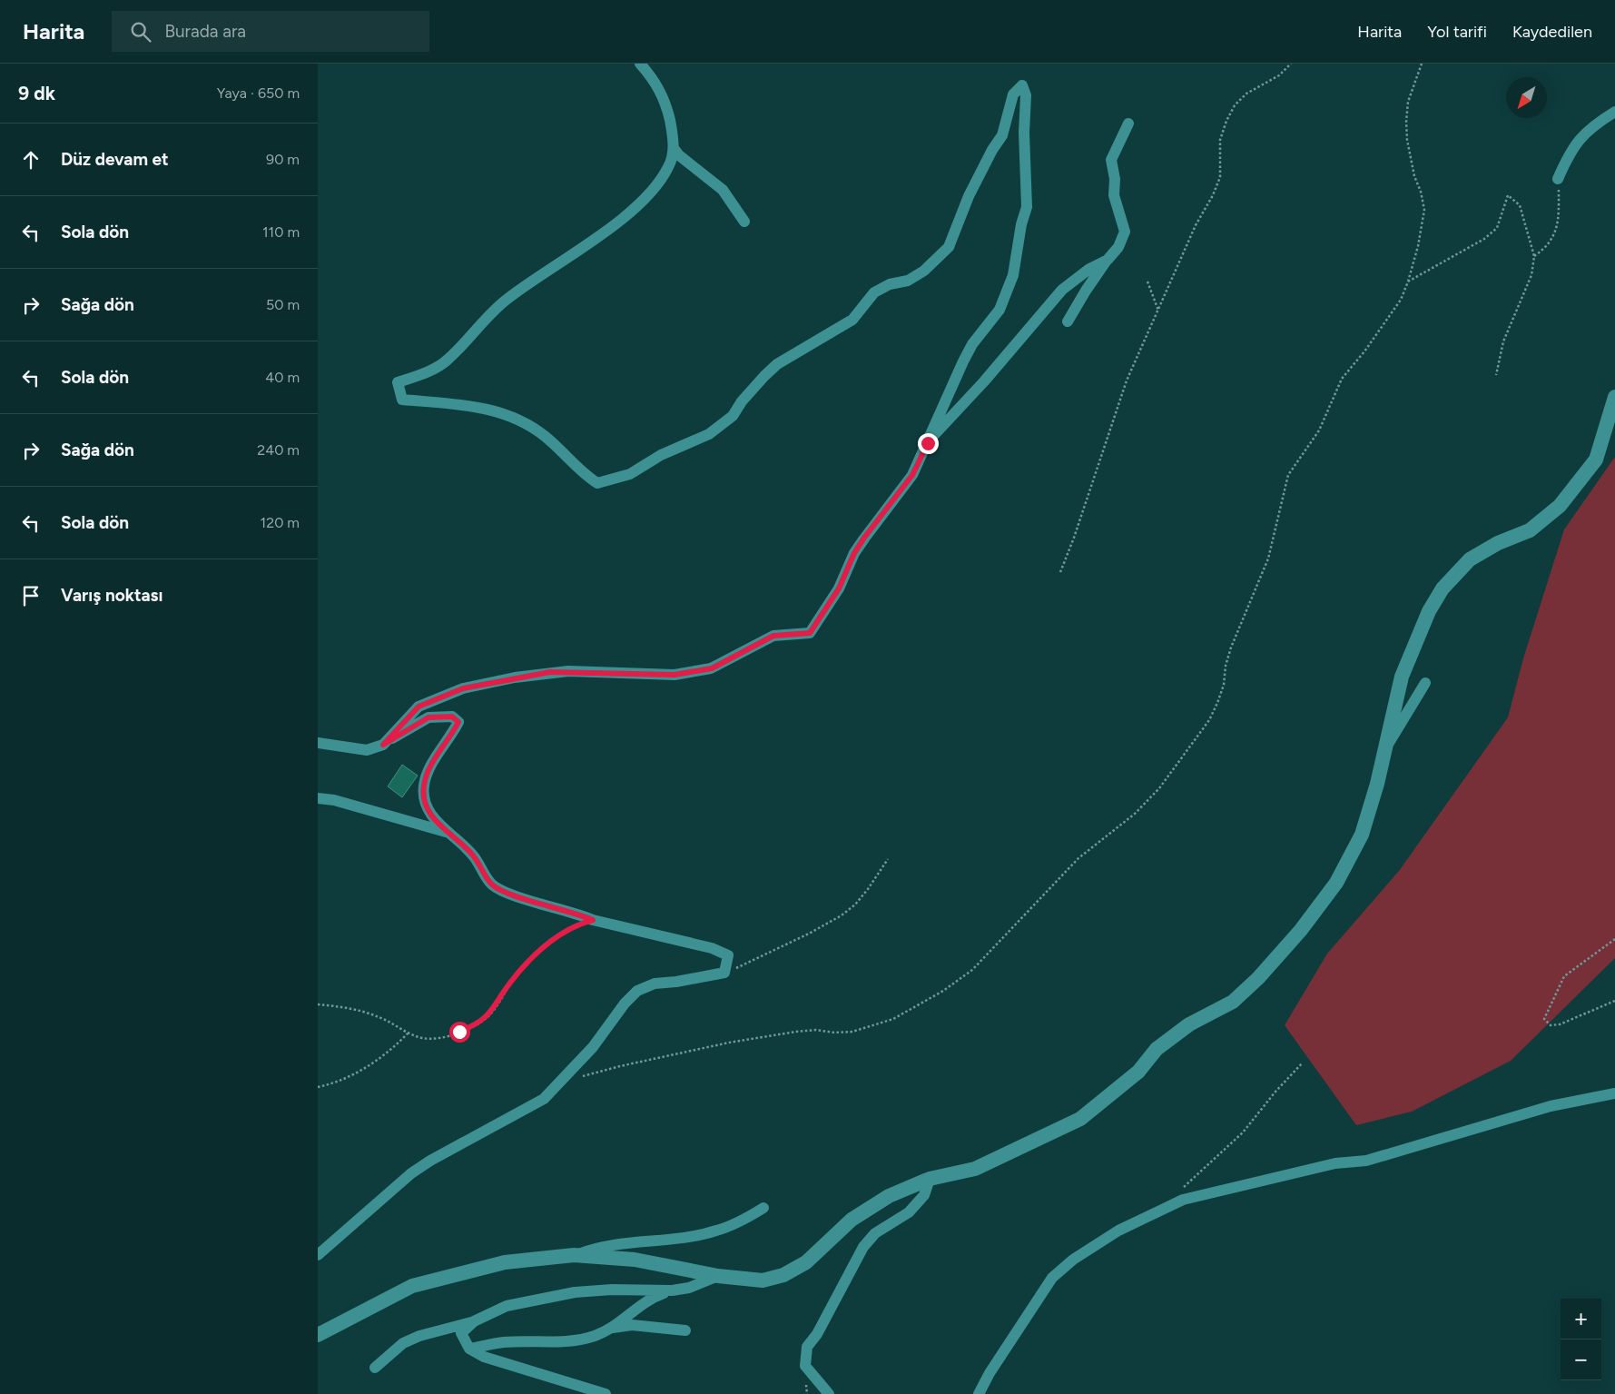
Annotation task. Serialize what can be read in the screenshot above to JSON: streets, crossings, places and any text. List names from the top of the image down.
{
  "north": "bottom left",
  "page": {
    "header": "Harita",
    "search": "Burada ara",
    "nav": ["Harita", "Yol tarifi", "Kaydedilen"],
    "heading": ["9 dk", "Yaya · 650 m"],
    "list": [
      ["Düz devam et", "90 m"],
      ["Sola dön", "110 m"],
      ["Sağa dön", "50 m"],
      ["Sola dön", "40 m"],
      ["Sağa dön", "240 m"],
      ["Sola dön", "120 m"],
      "Varış noktası"
    ],
    "map_buttons": ["+", "−"]
  }
}
